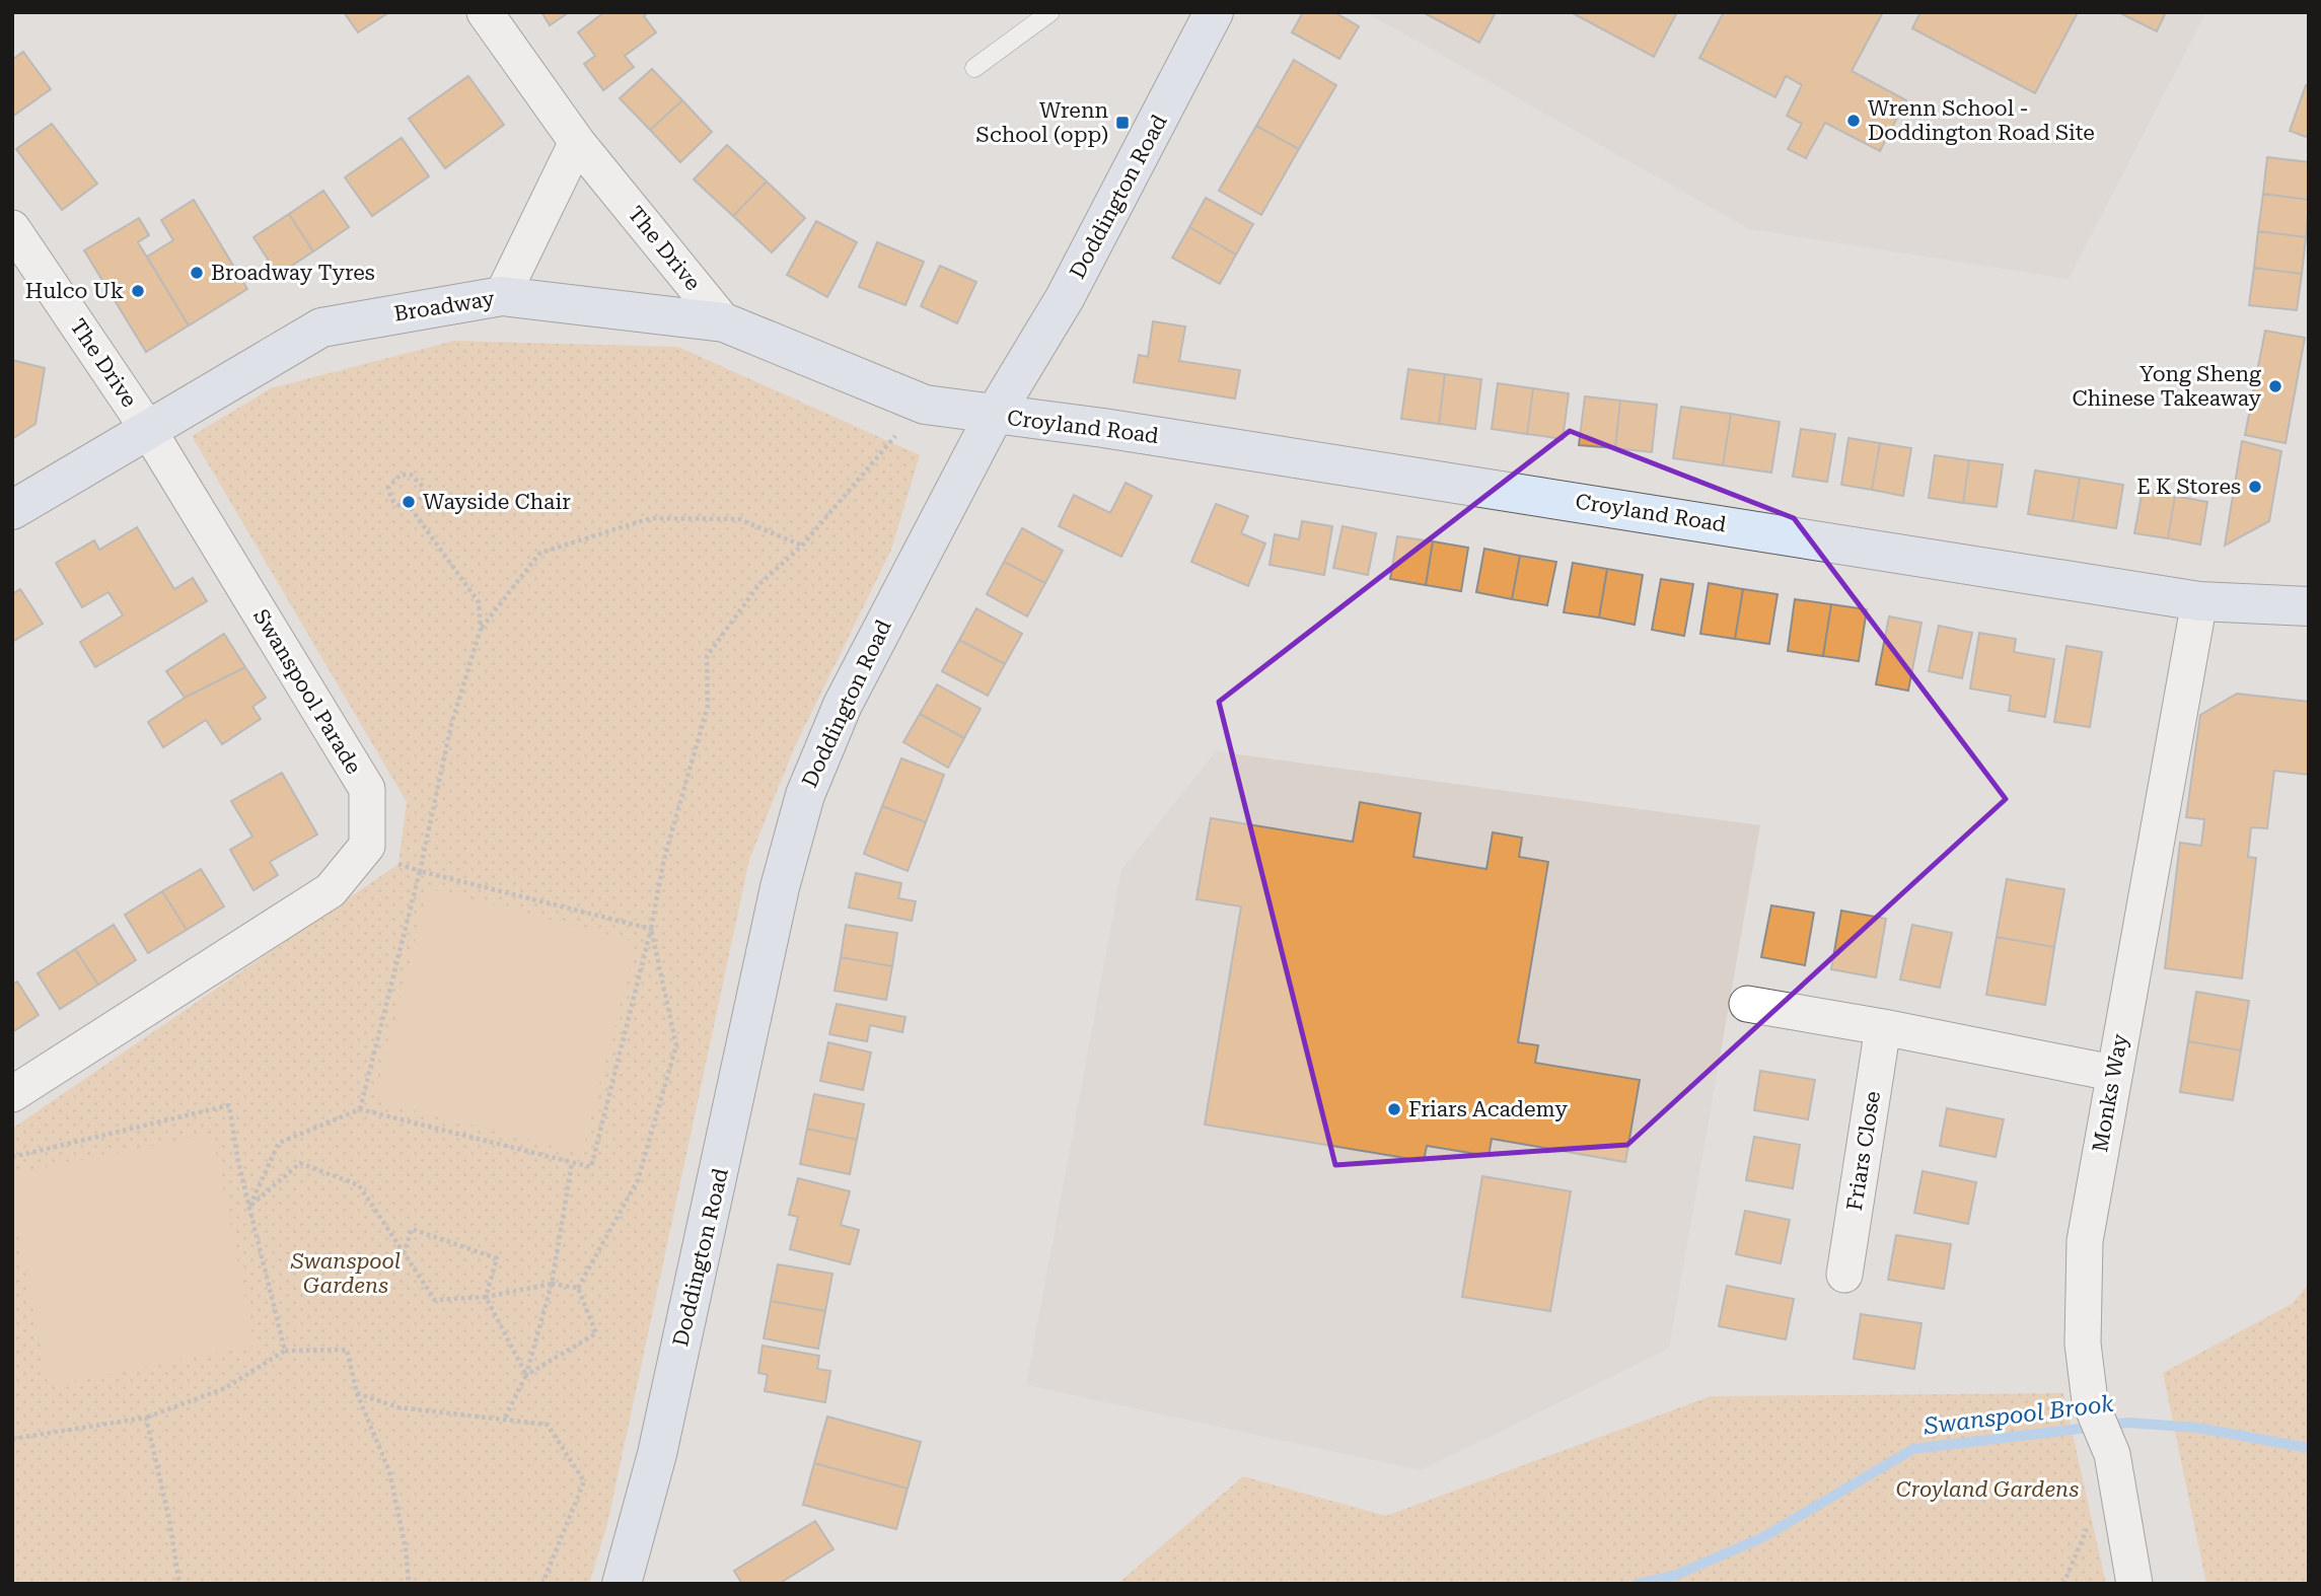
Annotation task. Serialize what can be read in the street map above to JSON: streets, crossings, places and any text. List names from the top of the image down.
{
  "streets": {
    "main road": ["Doddington Road", "Broadway", "Croyland Road"],
    "street": [
      "The Drive",
      "Swanspool Parade",
      "Monks Way",
      "Friars Close"
    ]
  },
  "crossings": [
    ["Doddington Road", "Broadway"],
    ["Doddington Road", "Croyland Road"],
    ["The Drive", "Broadway"],
    ["The Drive", "Swanspool Parade"],
    ["Broadway", "Croyland Road"],
    ["Broadway", "Swanspool Parade"],
    ["Croyland Road", "Monks Way"]
  ],
  "water": ["Swanspool Brook"],
  "parks": ["Swanspool Gardens", "Croyland Gardens"],
  "places": {
    "other": [
      "Wrenn School - Doddington Road Site",
      "Broadway Tyres",
      "Hulco Uk",
      "Yong Sheng Chinese Takeaway",
      "E K Stores",
      "Wayside Chair",
      "Friars Academy"
    ],
    "transit": ["Wrenn School (opp)"]
  }
}
